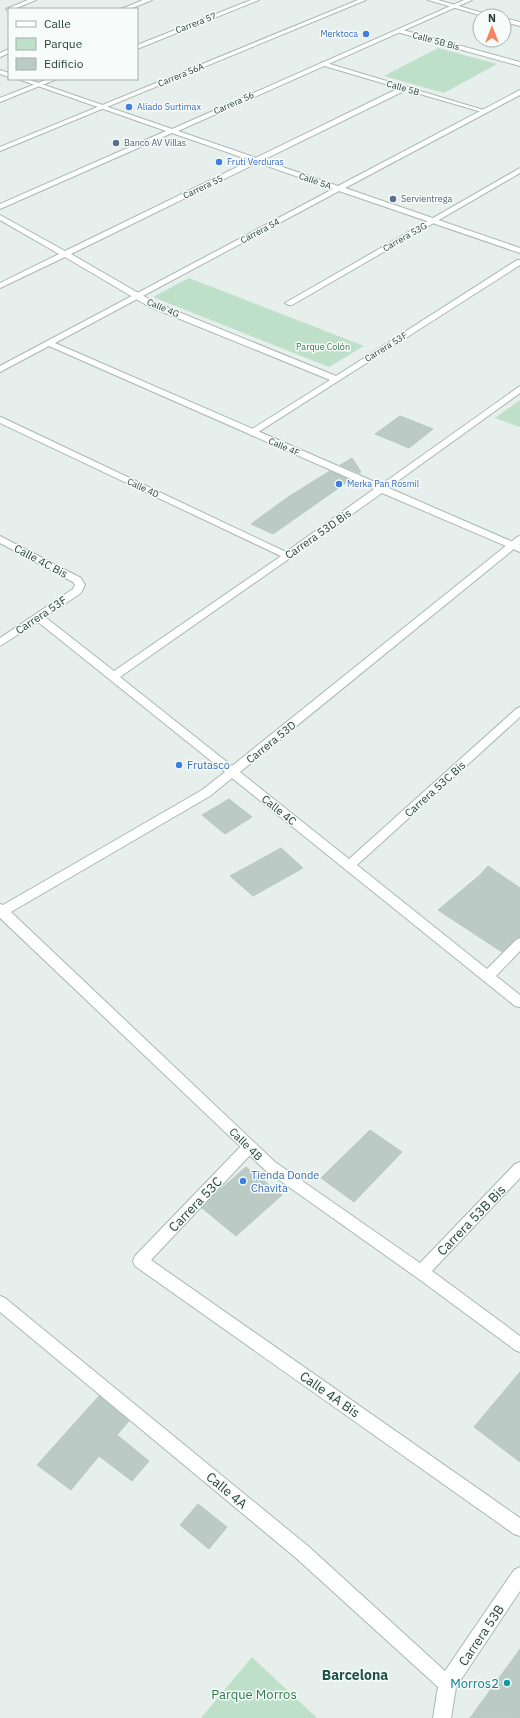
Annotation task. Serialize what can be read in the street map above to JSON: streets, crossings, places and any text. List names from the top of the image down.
{
  "streets": {
    "street": [
      "Carrera 57",
      "Calle 5B Bis",
      "Carrera 56A",
      "Calle 5B",
      "Carrera 56",
      "Calle 5A",
      "Carrera 55",
      "Carrera 54",
      "Carrera 53G",
      "Calle 4G",
      "Carrera 53F",
      "Calle 4F",
      "Calle 4D",
      "Carrera 53D Bis",
      "Calle 4C Bis",
      "Carrera 53D",
      "Carrera 53C Bis",
      "Calle 4C",
      "Calle 4B",
      "Carrera 53C",
      "Carrera 53B Bis",
      "Calle 4A Bis",
      "Calle 4A",
      "Carrera 53B"
    ]
  },
  "crossings": [
    ["Calle 5B Bis", "Carrera 56"],
    ["Carrera 56A", "Calle 5A"],
    ["Calle 5B", "Carrera 56"],
    ["Calle 5B", "Carrera 55"],
    ["Calle 5B", "Carrera 54"],
    ["Carrera 56", "Calle 5A"],
    ["Calle 5A", "Carrera 55"],
    ["Calle 5A", "Carrera 54"],
    ["Calle 5A", "Carrera 53G"],
    ["Carrera 55", "Calle 4G"],
    ["Carrera 54", "Calle 4G"],
    ["Carrera 54", "Calle 4F"],
    ["Calle 4G", "Carrera 53F"],
    ["Carrera 53F", "Calle 4F"],
    ["Carrera 53F", "Calle 4C Bis"],
    ["Carrera 53F", "Calle 4C"],
    ["Calle 4F", "Carrera 53D Bis"],
    ["Calle 4F", "Carrera 53D"],
    ["Calle 4D", "Carrera 53D Bis"],
    ["Carrera 53D Bis", "Calle 4C"],
    ["Carrera 53D", "Calle 4C"],
    ["Carrera 53D", "Calle 4B"],
    ["Carrera 53C Bis", "Calle 4C"],
    ["Calle 4B", "Carrera 53C"],
    ["Calle 4B", "Carrera 53B Bis"],
    ["Carrera 53C", "Calle 4A Bis"],
    ["Calle 4A", "Carrera 53B"]
  ],
  "districts": ["Barcelona"],
  "parks": ["Parque Colón", "Parque Morros"],
  "places": [
    "Merktoca",
    "Aliado Surtimax",
    "Banco AV Villas",
    "Fruti Verduras",
    "Servientrega",
    "Merka Pan Rosmil",
    "Frutasco",
    "Tienda Donde Chavita",
    "Morros2"
  ],
  "legend": ["Calle", "Parque", "Edificio"],
  "north": "top"
}
